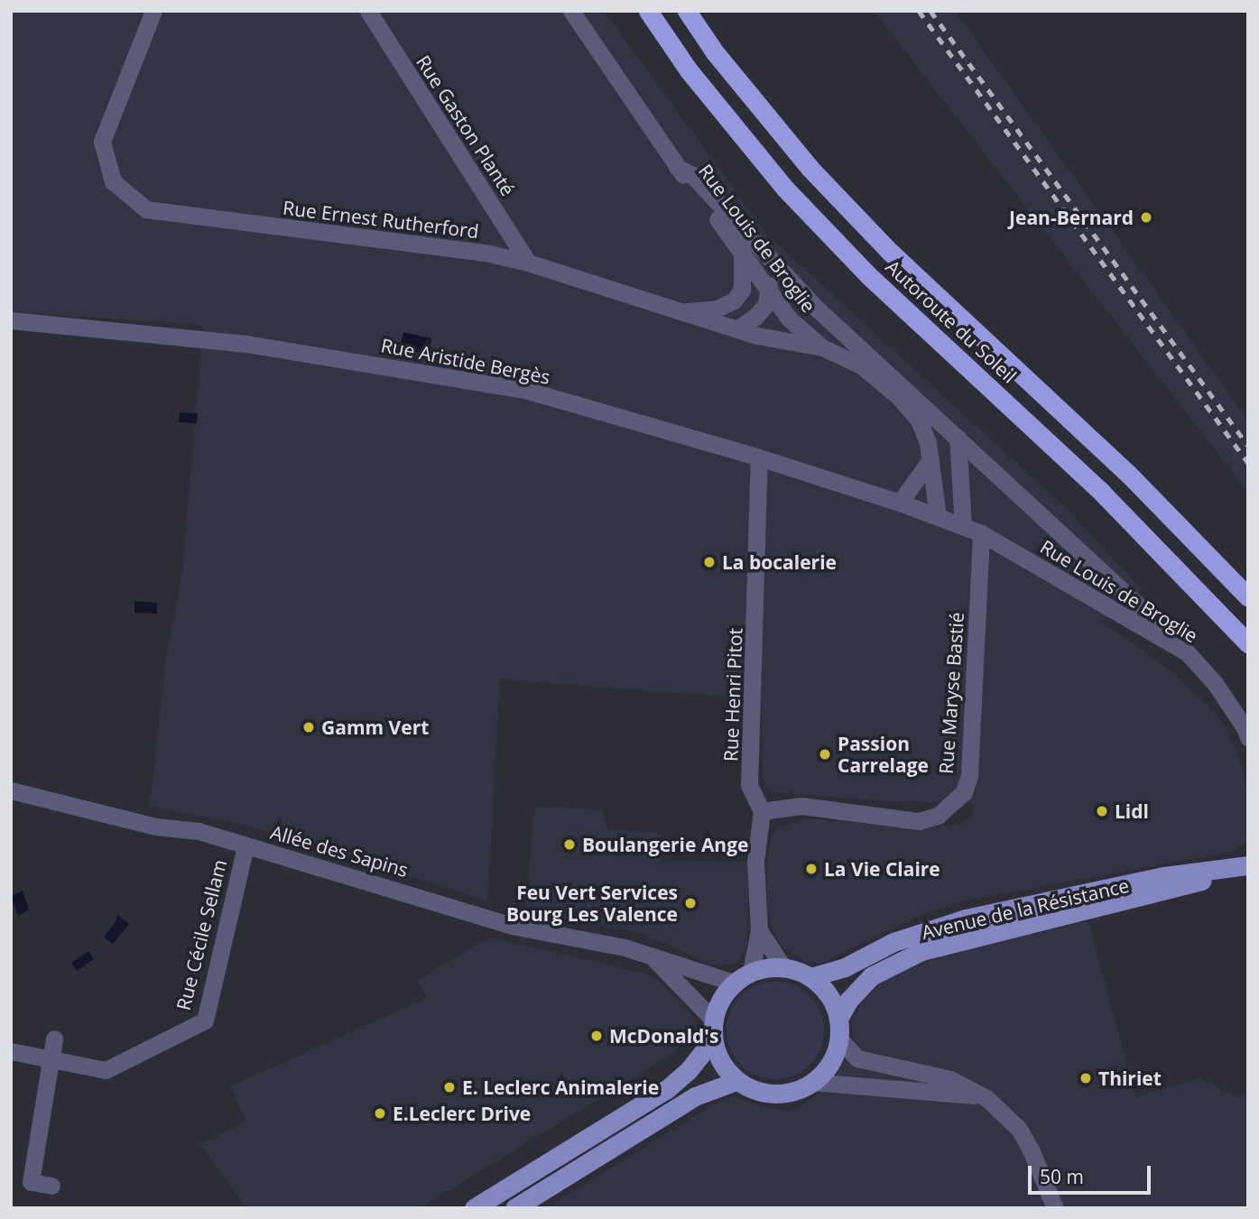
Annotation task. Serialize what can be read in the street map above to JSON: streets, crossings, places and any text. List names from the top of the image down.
{
  "streets": {
    "highway": ["Autoroute du Soleil"],
    "main road": ["Avenue de la Résistance"],
    "street": [
      "Rue Gaston Planté",
      "Rue Ernest Rutherford",
      "Rue Louis de Broglie",
      "Rue Aristide Bergès",
      "Rue Maryse Bastié",
      "Rue Henri Pitot",
      "Allée des Sapins",
      "Rue Cécile Sellam"
    ]
  },
  "crossings": [
    ["Rue Gaston Planté", "Rue Ernest Rutherford"],
    ["Rue Ernest Rutherford", "Rue Louis de Broglie"],
    ["Rue Louis de Broglie", "Rue Aristide Bergès"],
    ["Rue Louis de Broglie", "Rue Maryse Bastié"],
    ["Rue Aristide Bergès", "Rue Henri Pitot"],
    ["Rue Maryse Bastié", "Rue Henri Pitot"],
    ["Allée des Sapins", "Avenue de la Résistance"],
    ["Allée des Sapins", "Rue Cécile Sellam"]
  ],
  "places": [
    "Jean-Bernard",
    "La bocalerie",
    "Gamm Vert",
    "Passion Carrelage",
    "Lidl",
    "Boulangerie Ange",
    "La Vie Claire",
    "Feu Vert Services Bourg Les Valence",
    "McDonald's",
    "Thiriet",
    "E. Leclerc Animalerie",
    "E.Leclerc Drive"
  ],
  "scale_bar": "50 m"
}
